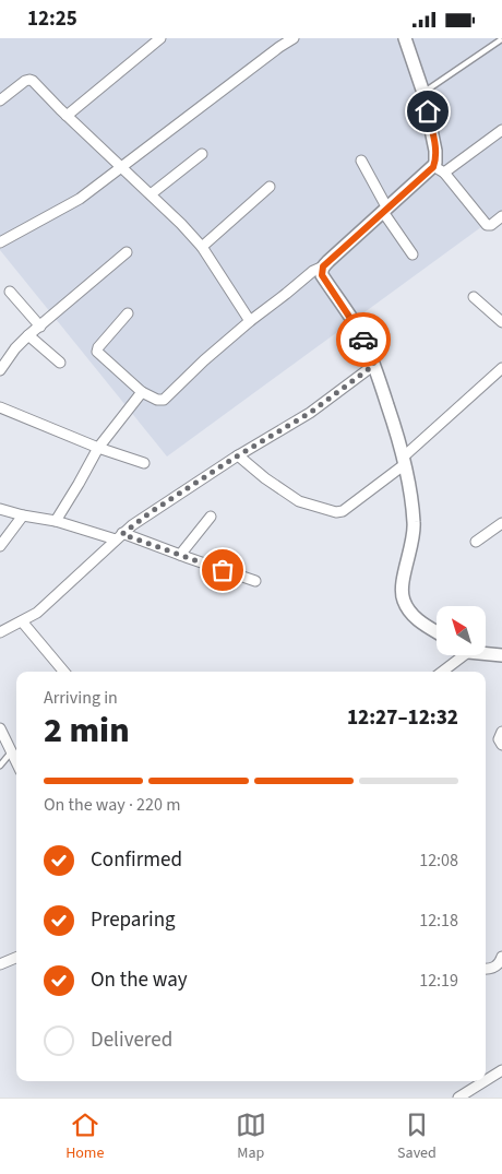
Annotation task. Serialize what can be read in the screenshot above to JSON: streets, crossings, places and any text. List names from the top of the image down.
{
  "north": "top left",
  "page": {
    "status": "12:25",
    "heading": ["2 min", "Arriving in", "12:27–12:32"],
    "bar": "On the way · 220 m",
    "list": [
      ["Confirmed", "12:08"],
      ["Preparing", "12:18"],
      ["On the way", "12:19"],
      "Delivered"
    ],
    "tabs": ["Home", "Map", "Saved"]
  }
}
